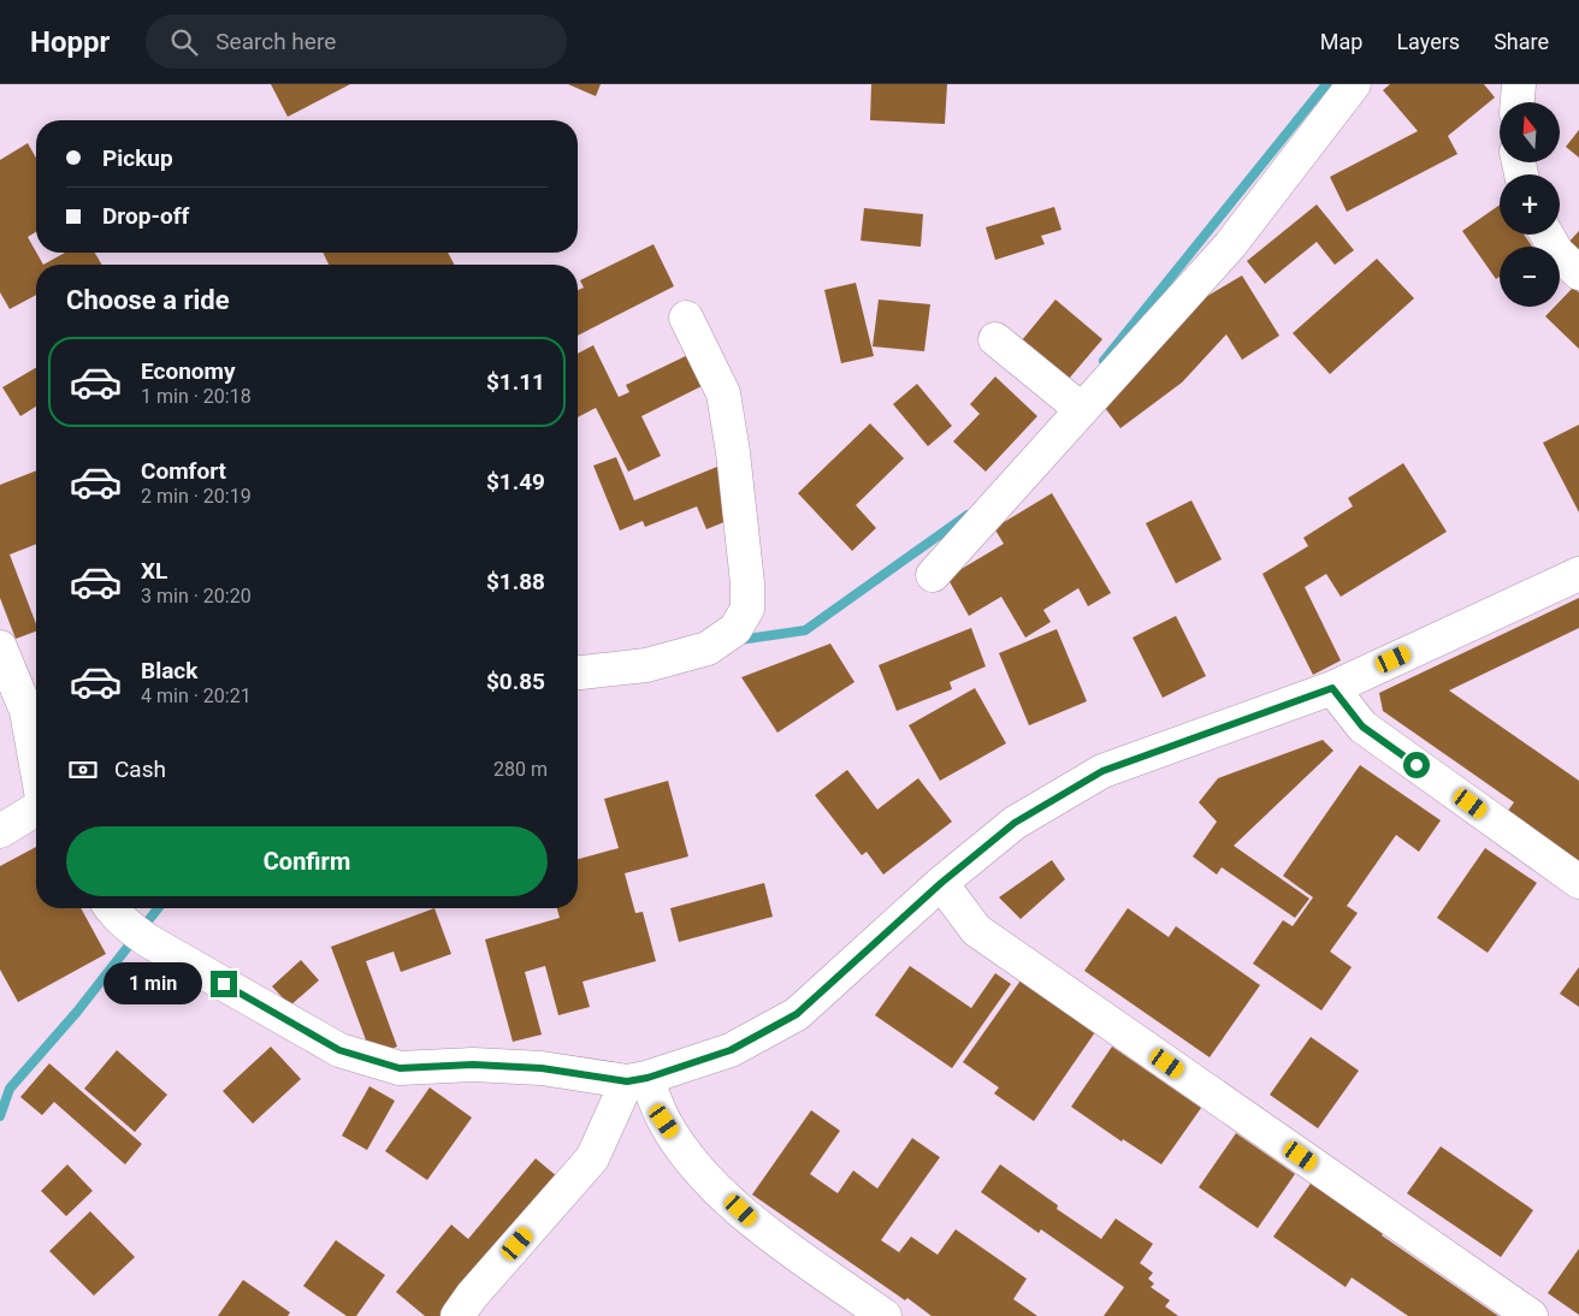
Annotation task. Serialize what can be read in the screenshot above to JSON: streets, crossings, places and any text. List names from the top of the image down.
{
  "north": "top",
  "page": {
    "header": "Hoppr",
    "search": "Search here",
    "nav": ["Map", "Layers", "Share"],
    "map_buttons": ["+", "−"],
    "banner": ["Pickup", "Drop-off"],
    "heading": "Choose a ride",
    "list": [
      {
        "name": "Economy",
        "note": "1 min · 20:18",
        "value": "$1.11"
      },
      {
        "name": "Comfort",
        "note": "2 min · 20:19",
        "value": "$1.49"
      },
      {
        "name": "XL",
        "note": "3 min · 20:20",
        "value": "$1.88"
      },
      {
        "name": "Black",
        "note": "4 min · 20:21",
        "value": "$0.85"
      }
    ],
    "pay": ["Cash", "280 m"],
    "buttons": "Confirm",
    "bubble": "1 min"
  }
}
